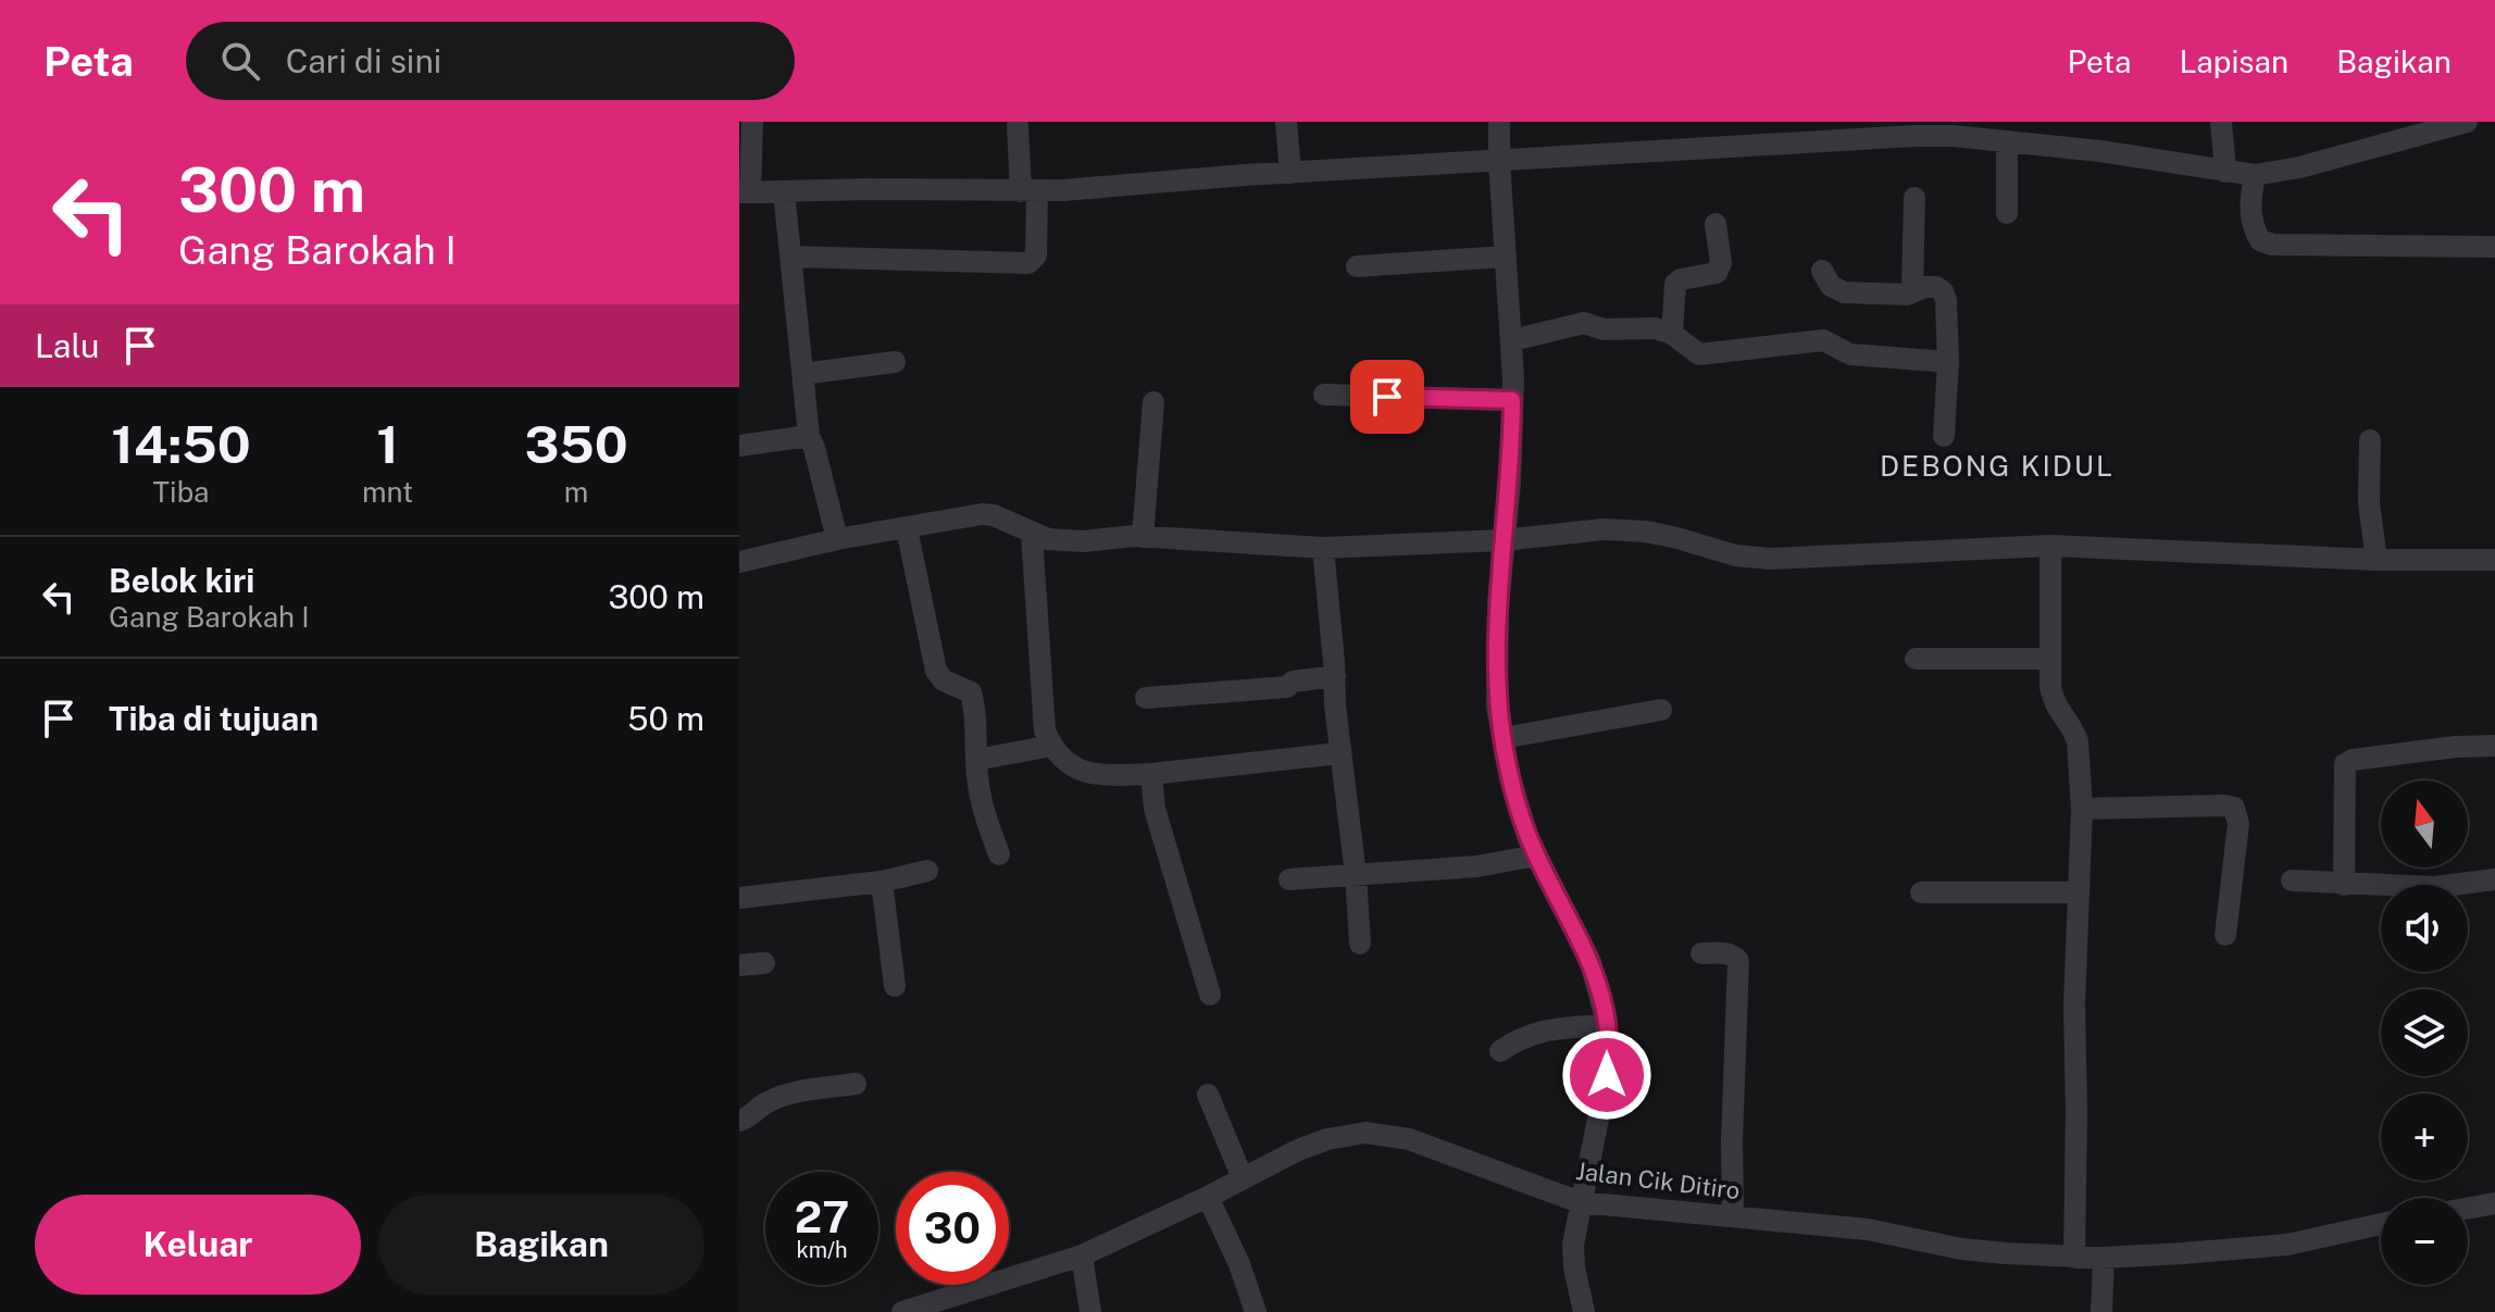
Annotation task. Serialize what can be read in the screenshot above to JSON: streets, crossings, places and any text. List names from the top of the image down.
{
  "streets": {
    "street": ["Jalan Cik Ditiro"]
  },
  "districts": ["DEBONG KIDUL"],
  "north": "top",
  "page": {
    "header": "Peta",
    "search": "Cari di sini",
    "nav": ["Peta", "Lapisan", "Bagikan"],
    "turn": ["300 m", "Gang Barokah I"],
    "then": "Lalu",
    "eta": [
      "14:50",
      "Tiba",
      "1",
      "mnt",
      "350",
      "m"
    ],
    "list": [
      {
        "name": "Belok kiri",
        "note": "Gang Barokah I",
        "value": "300 m"
      },
      {
        "name": "Tiba di tujuan",
        "value": "50 m"
      }
    ],
    "map_buttons": ["+", "−"],
    "speed": "27 km/h",
    "limit": "30",
    "buttons": ["Keluar", "Bagikan"]
  }
}
